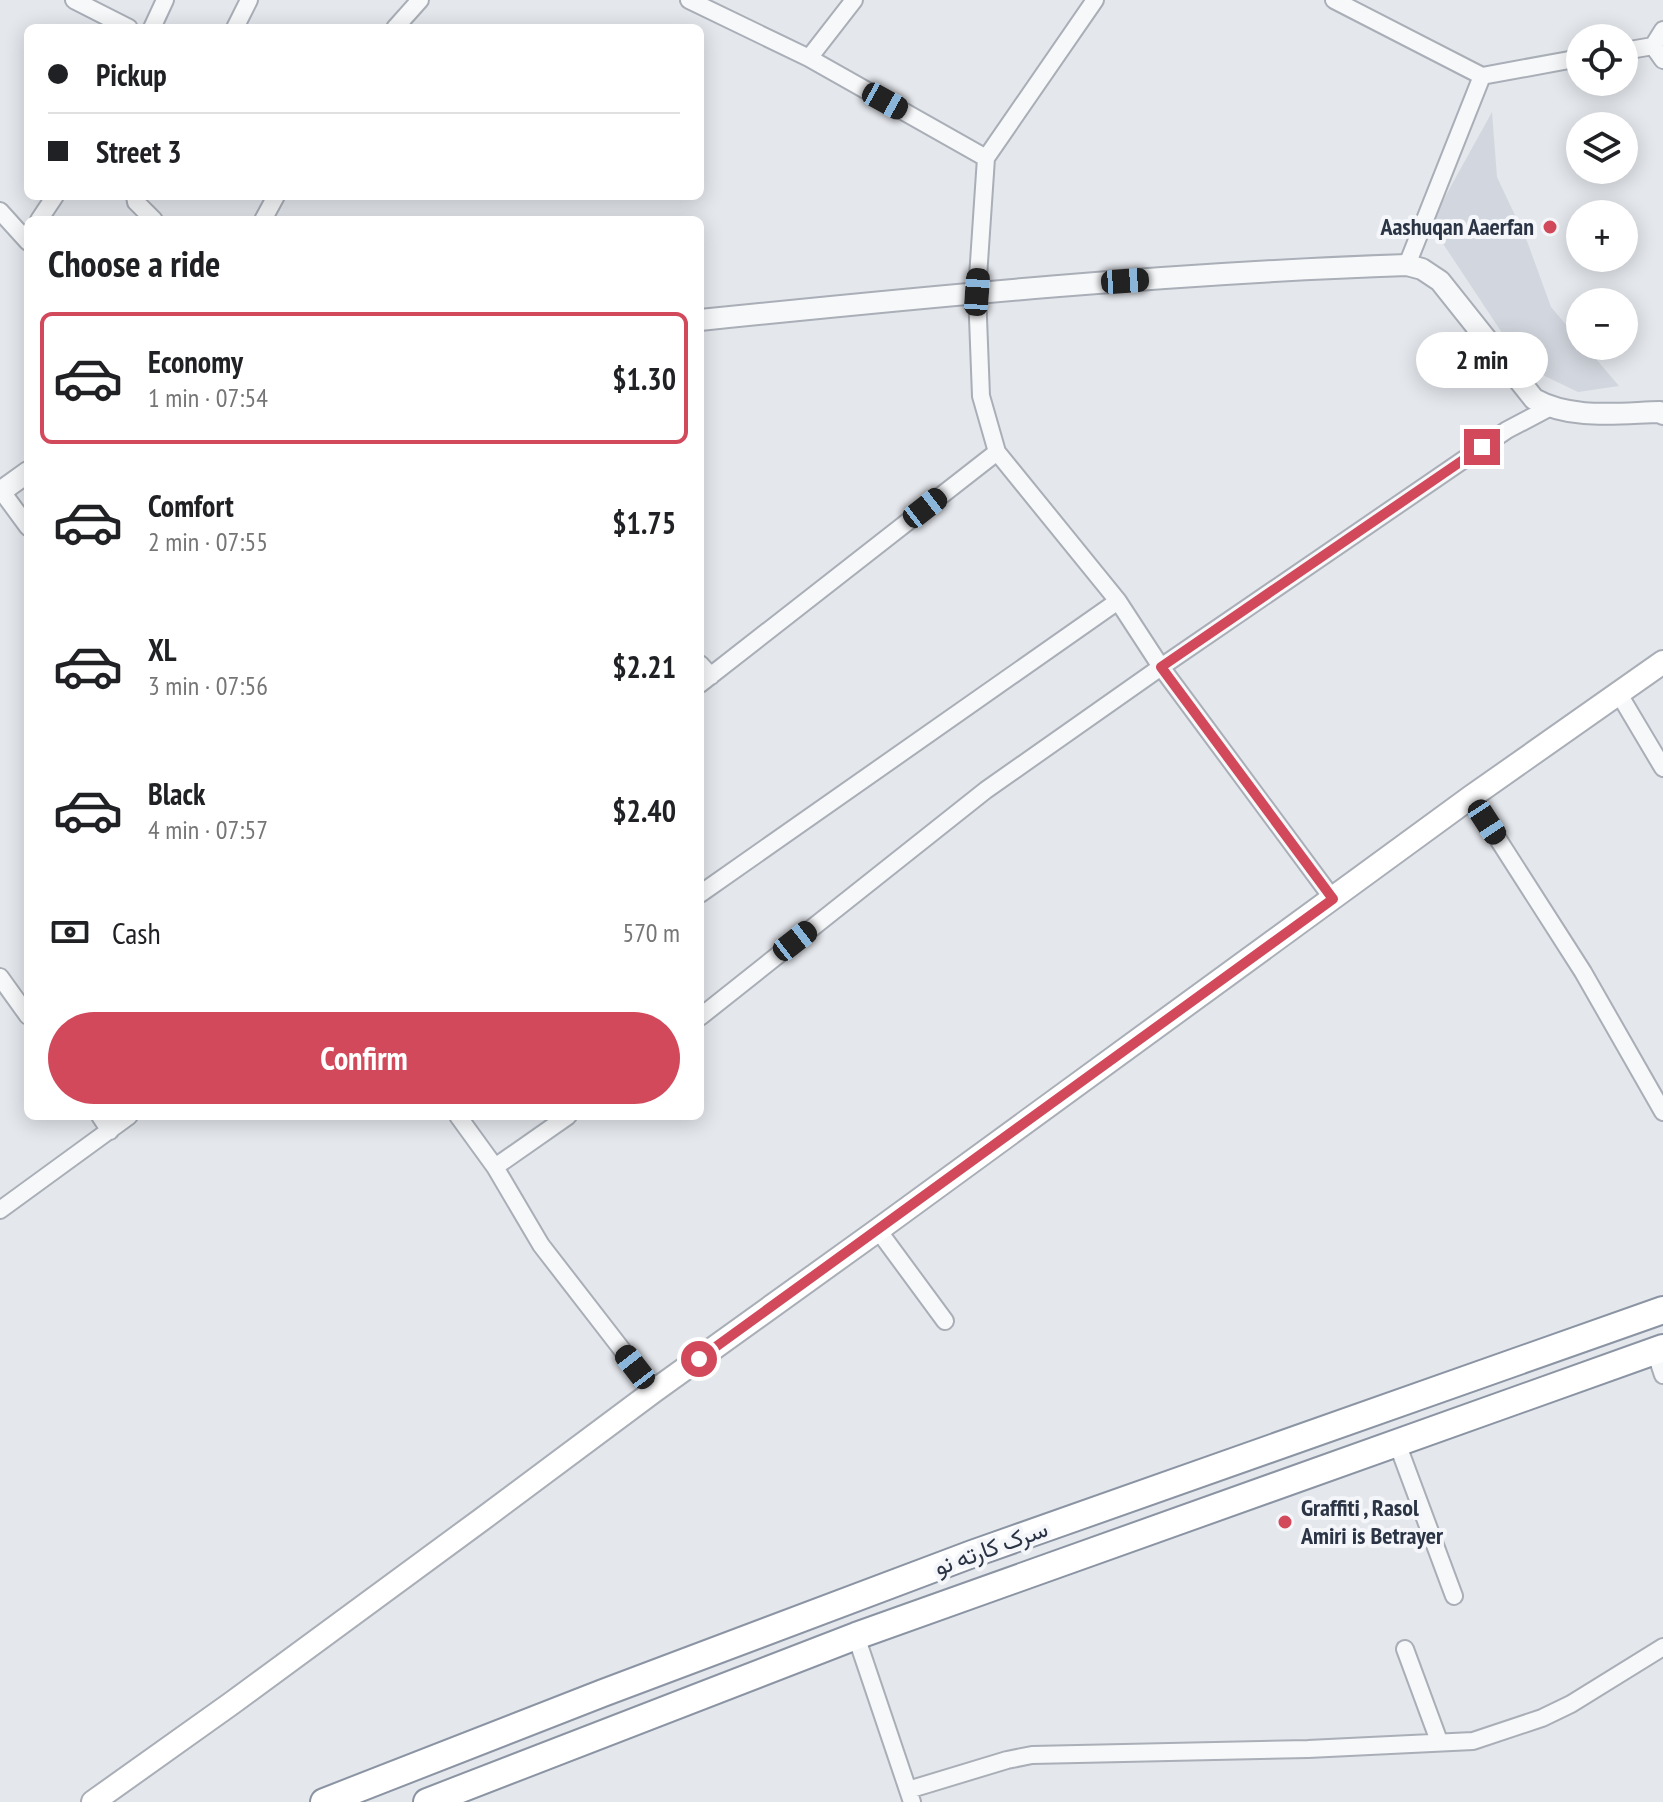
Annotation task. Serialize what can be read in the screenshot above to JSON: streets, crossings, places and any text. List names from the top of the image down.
{
  "streets": {
    "highway": ["سرک کارته نو"]
  },
  "places": ["Aashuqan Aaerfan", "Graffiti , Rasol Amiri is Betrayer"],
  "page": {
    "map_buttons": ["+", "−"],
    "banner": ["Pickup", "Street 3"],
    "heading": "Choose a ride",
    "list": [
      {
        "name": "Economy",
        "note": "1 min · 07:54",
        "value": "$1.30"
      },
      {
        "name": "Comfort",
        "note": "2 min · 07:55",
        "value": "$1.75"
      },
      {
        "name": "XL",
        "note": "3 min · 07:56",
        "value": "$2.21"
      },
      {
        "name": "Black",
        "note": "4 min · 07:57",
        "value": "$2.40"
      }
    ],
    "bubble": "2 min",
    "pay": ["Cash", "570 m"],
    "buttons": "Confirm"
  }
}
